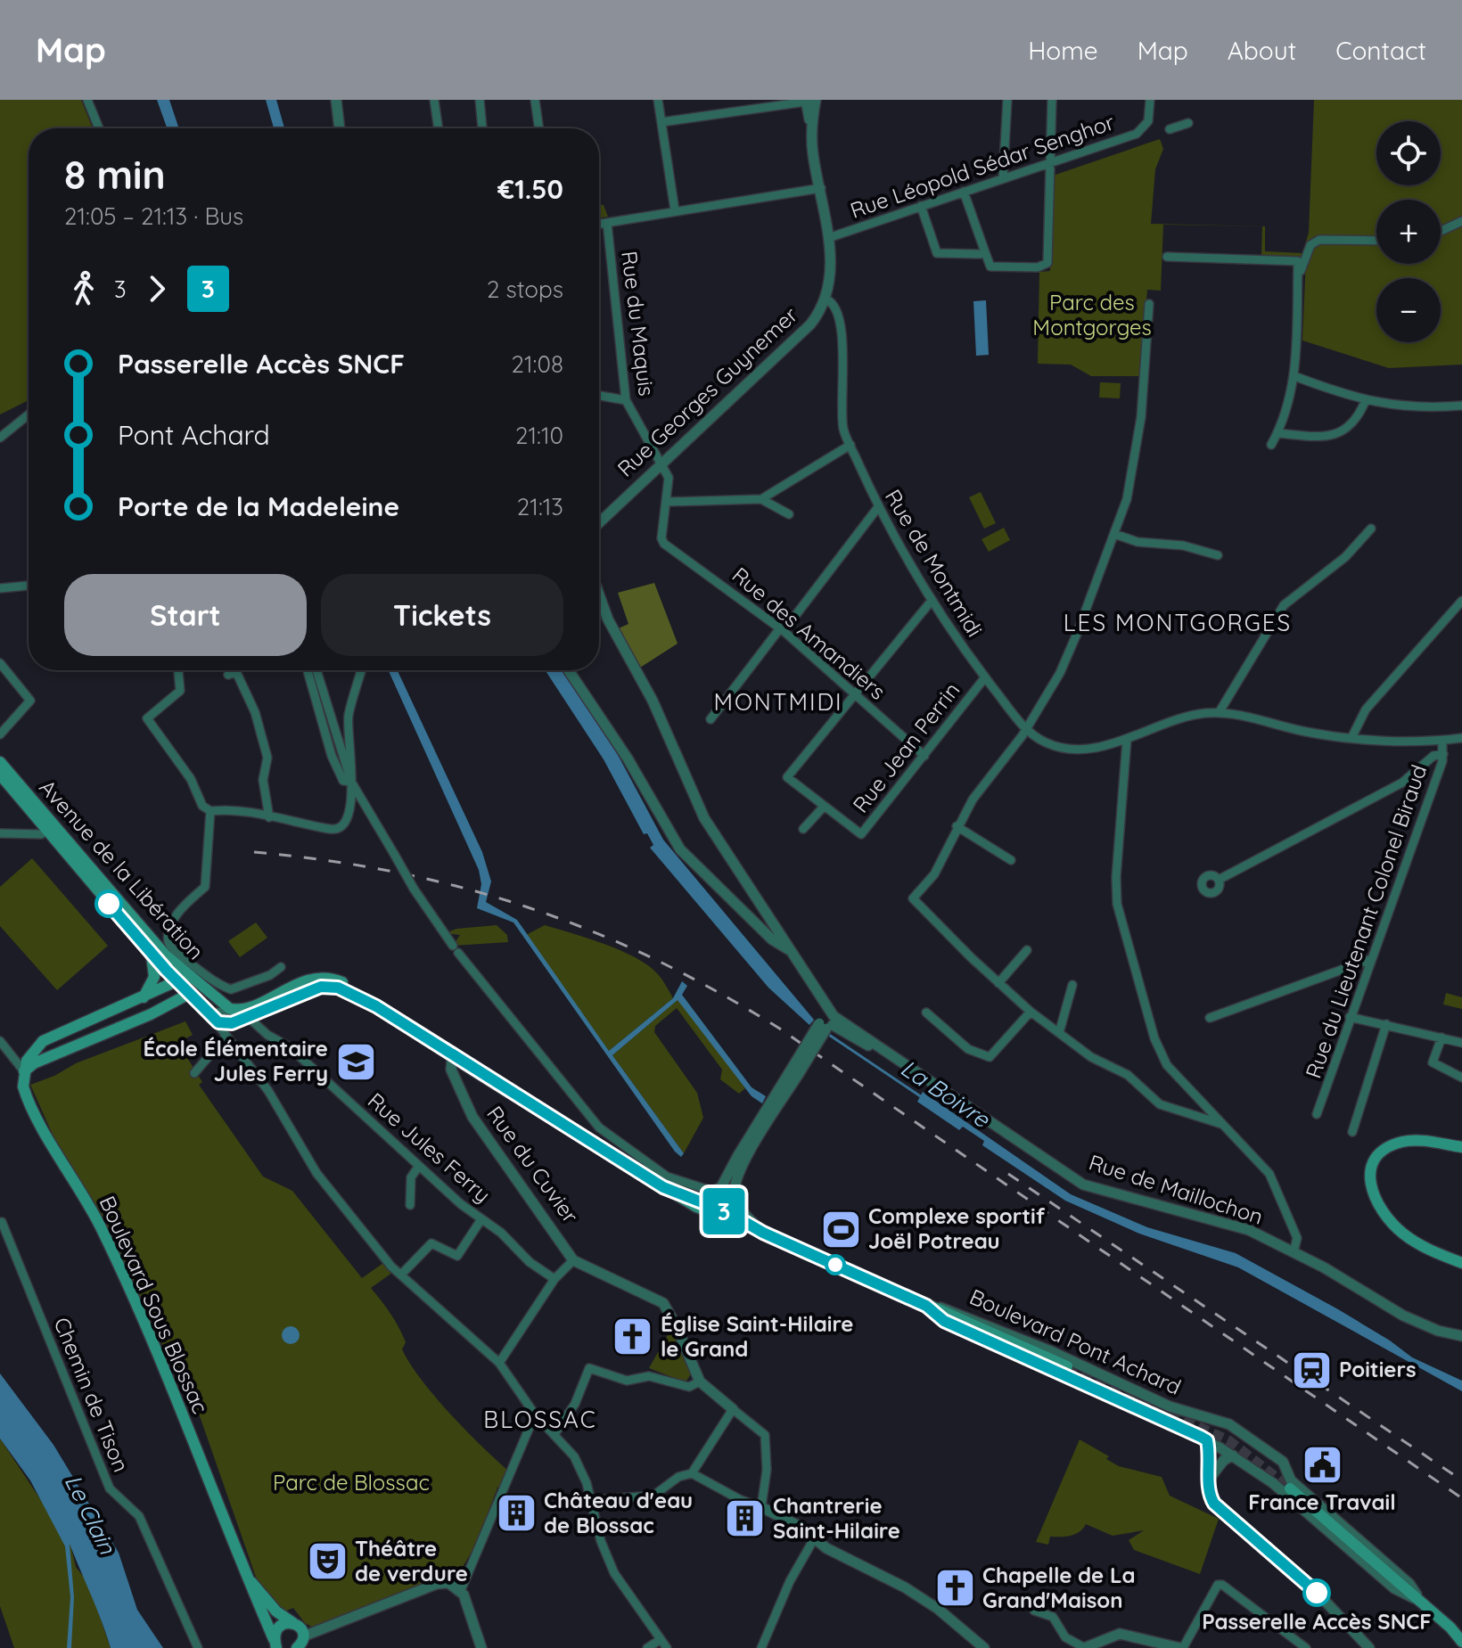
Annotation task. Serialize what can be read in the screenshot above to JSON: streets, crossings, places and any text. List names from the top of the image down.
{
  "streets": {
    "main road": ["Avenue de la Libération", "Boulevard Sous Blossac", "Boulevard Pont Achard"],
    "street": [
      "Rue Léopold Sédar Senghor",
      "Rue du Maquis",
      "Rue Georges Guynemer",
      "Rue de Montmidi",
      "Rue des Amandiers",
      "Rue Jean Perrin",
      "Rue du Lieutenant Colonel Biraud",
      "Rue Jules Ferry",
      "Rue du Cuvier",
      "Rue de Maillochon",
      "Chemin de Tison"
    ]
  },
  "crossings": [
    ["Rue Léopold Sédar Senghor", "Rue Georges Guynemer"],
    ["Rue du Maquis", "Rue Georges Guynemer"],
    ["Rue du Maquis", "Rue des Amandiers"],
    ["Rue Georges Guynemer", "Rue de Montmidi"],
    ["Rue Georges Guynemer", "Rue des Amandiers"],
    ["Rue de Montmidi", "Rue Jean Perrin"],
    ["Rue de Montmidi", "Rue du Lieutenant Colonel Biraud"],
    ["Rue des Amandiers", "Rue Jean Perrin"],
    ["Avenue de la Libération", "Boulevard Pont Achard"],
    ["Rue Jules Ferry", "Boulevard Pont Achard"],
    ["Rue du Cuvier", "Boulevard Pont Achard"]
  ],
  "districts": ["LES MONTGORGES", "MONTMIDI", "BLOSSAC"],
  "water": ["La Boivre", "Le Clain"],
  "parks": ["Parc des Montgorges", "Parc de Blossac"],
  "places": {
    "school or university": ["École Élémentaire Jules Ferry"],
    "sports": ["Complexe sportif Joël Potreau"],
    "church": ["Église Saint-Hilaire le Grand", "Chapelle de La Grand'Maison"],
    "station": ["Poitiers"],
    "public building": ["France Travail"],
    "building": ["Château d'eau de Blossac", "Chantrerie Saint-Hilaire"],
    "theatre": ["Théâtre de verdure"],
    "other": ["Passerelle Accès SNCF"]
  },
  "lines": ["bus line 3"],
  "page": {
    "header": "Map",
    "nav": [
      "Home",
      "Map",
      "About",
      "Contact"
    ],
    "on_map": "3",
    "map_buttons": ["+", "−"],
    "heading": ["8 min", "21:05 – 21:13 · Bus", "€1.50"],
    "legs": ["3", "3", "2 stops"],
    "list": [
      {
        "name": "Passerelle Accès SNCF",
        "value": "21:08"
      },
      {
        "name": "Pont Achard",
        "value": "21:10"
      },
      {
        "name": "Porte de la Madeleine",
        "value": "21:13"
      }
    ],
    "buttons": ["Start", "Tickets"]
  }
}
